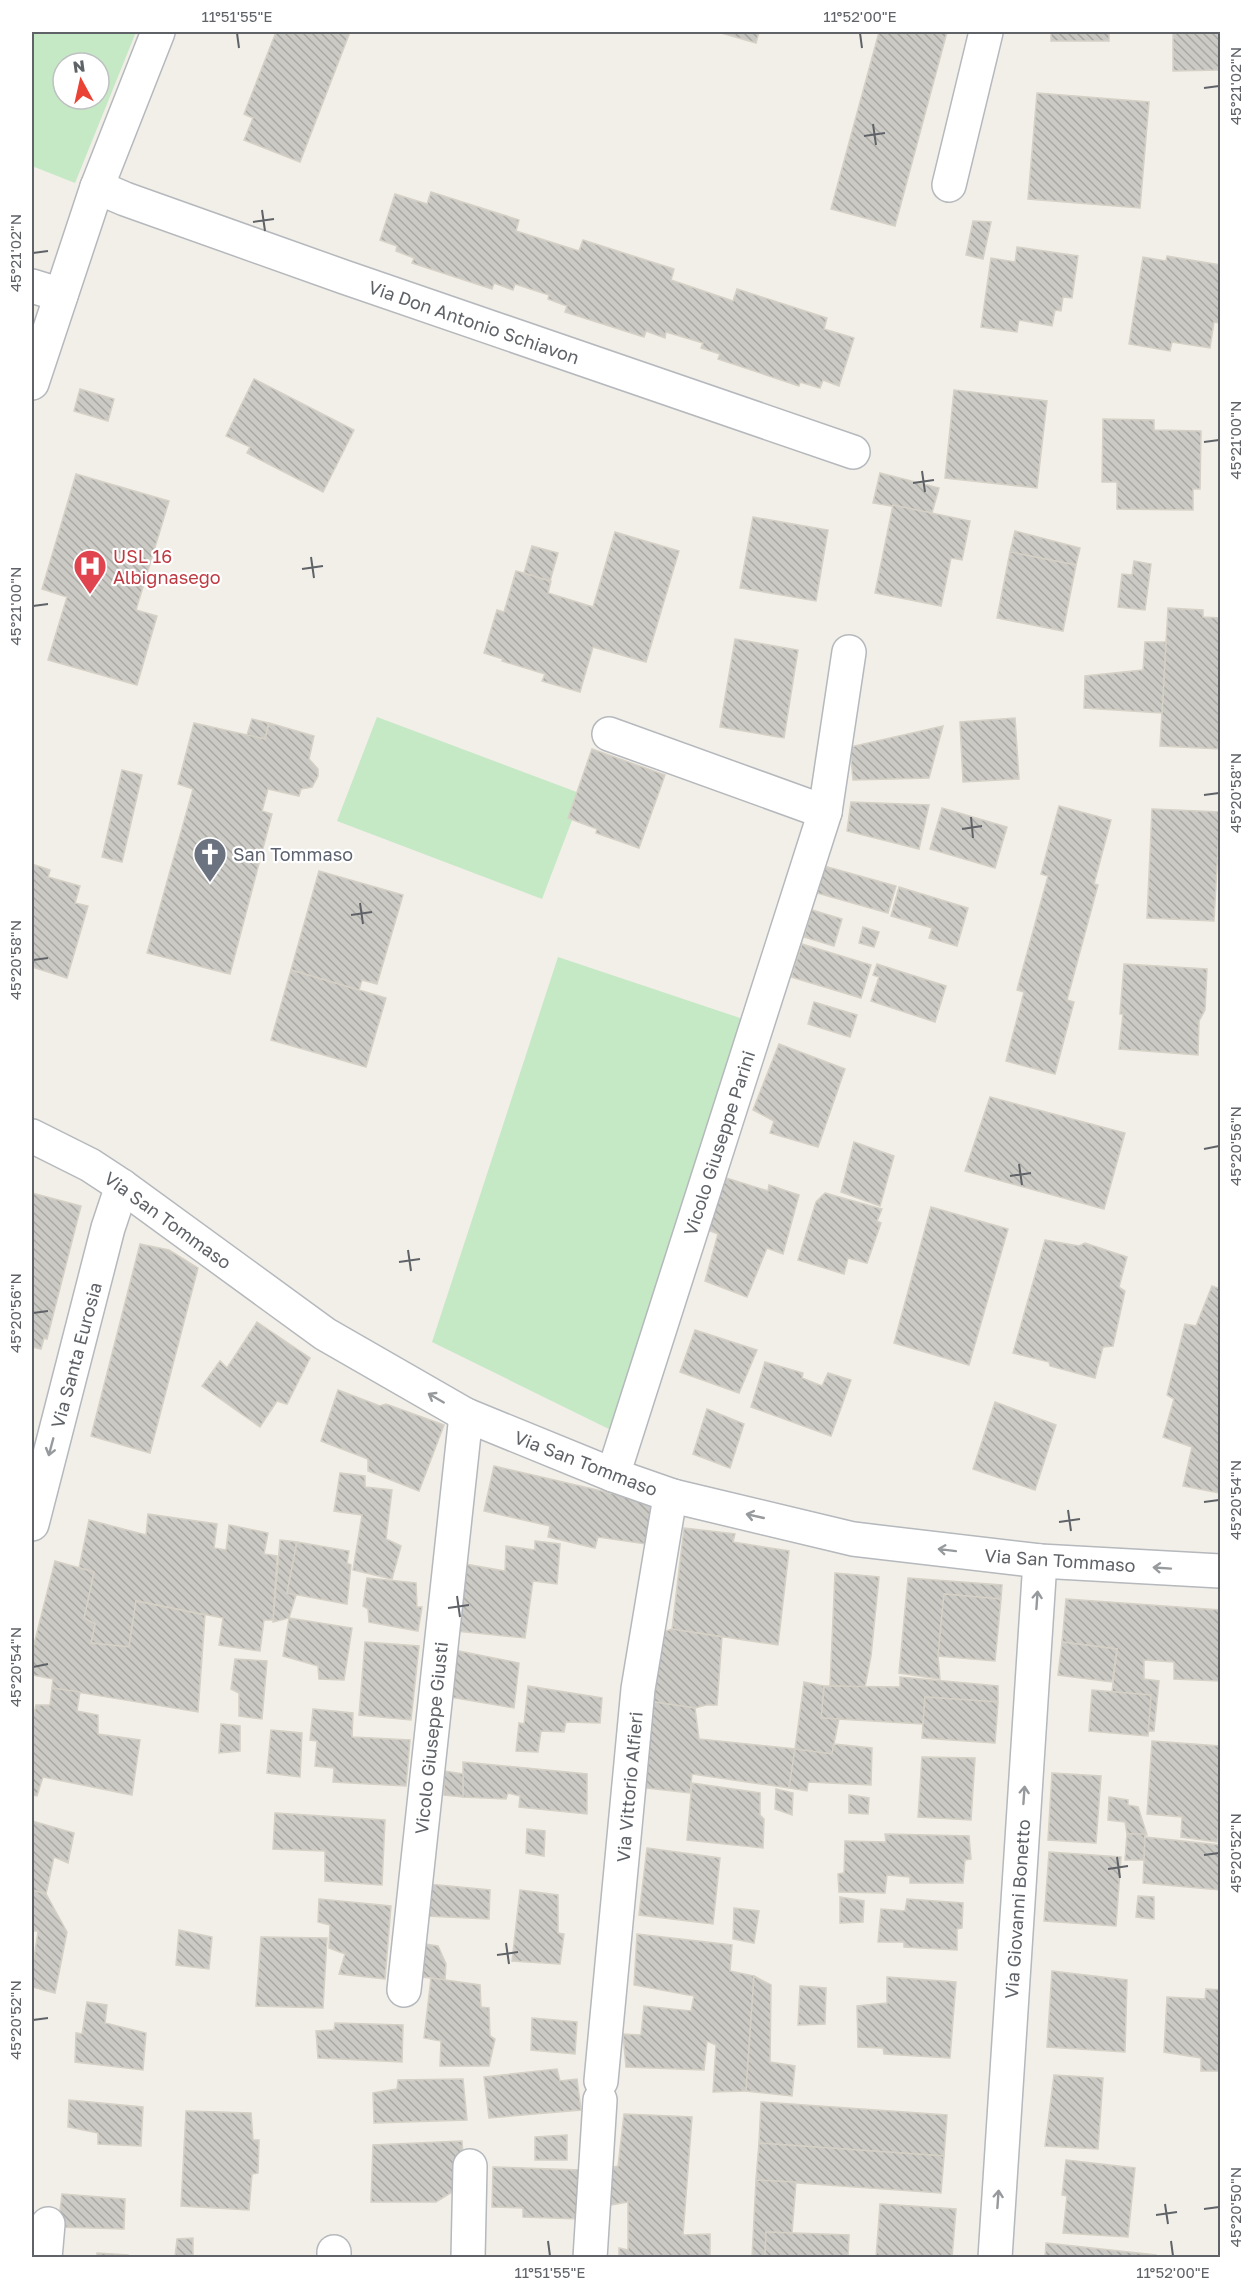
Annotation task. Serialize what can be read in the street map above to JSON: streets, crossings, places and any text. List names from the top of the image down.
{
  "streets": {
    "street": [
      "Via Don Antonio Schiavon",
      "Vicolo Giuseppe Parini",
      "Via San Tommaso",
      "Via Santa Eurosia",
      "Vicolo Giuseppe Giusti",
      "Via Vittorio Alfieri",
      "Via Giovanni Bonetto"
    ]
  },
  "crossings": [
    ["Vicolo Giuseppe Parini", "Via San Tommaso"],
    ["Via San Tommaso", "Via Santa Eurosia"],
    ["Via San Tommaso", "Vicolo Giuseppe Giusti"],
    ["Via San Tommaso", "Via Vittorio Alfieri"],
    ["Via San Tommaso", "Via Giovanni Bonetto"]
  ],
  "one_way": ["Via San Tommaso", "Via Santa Eurosia", "Via Giovanni Bonetto"],
  "places": {
    "hospital": ["USL 16 Albignasego"],
    "church": ["San Tommaso"]
  },
  "north": "top",
  "coordinates": [
    "11°51'55\"E",
    "11°52'00\"E",
    "45°21'02\"N",
    "45°21'00\"N",
    "45°20'58\"N",
    "45°20'56\"N",
    "45°20'54\"N",
    "45°20'52\"N",
    "45°20'50\"N"
  ]
}
